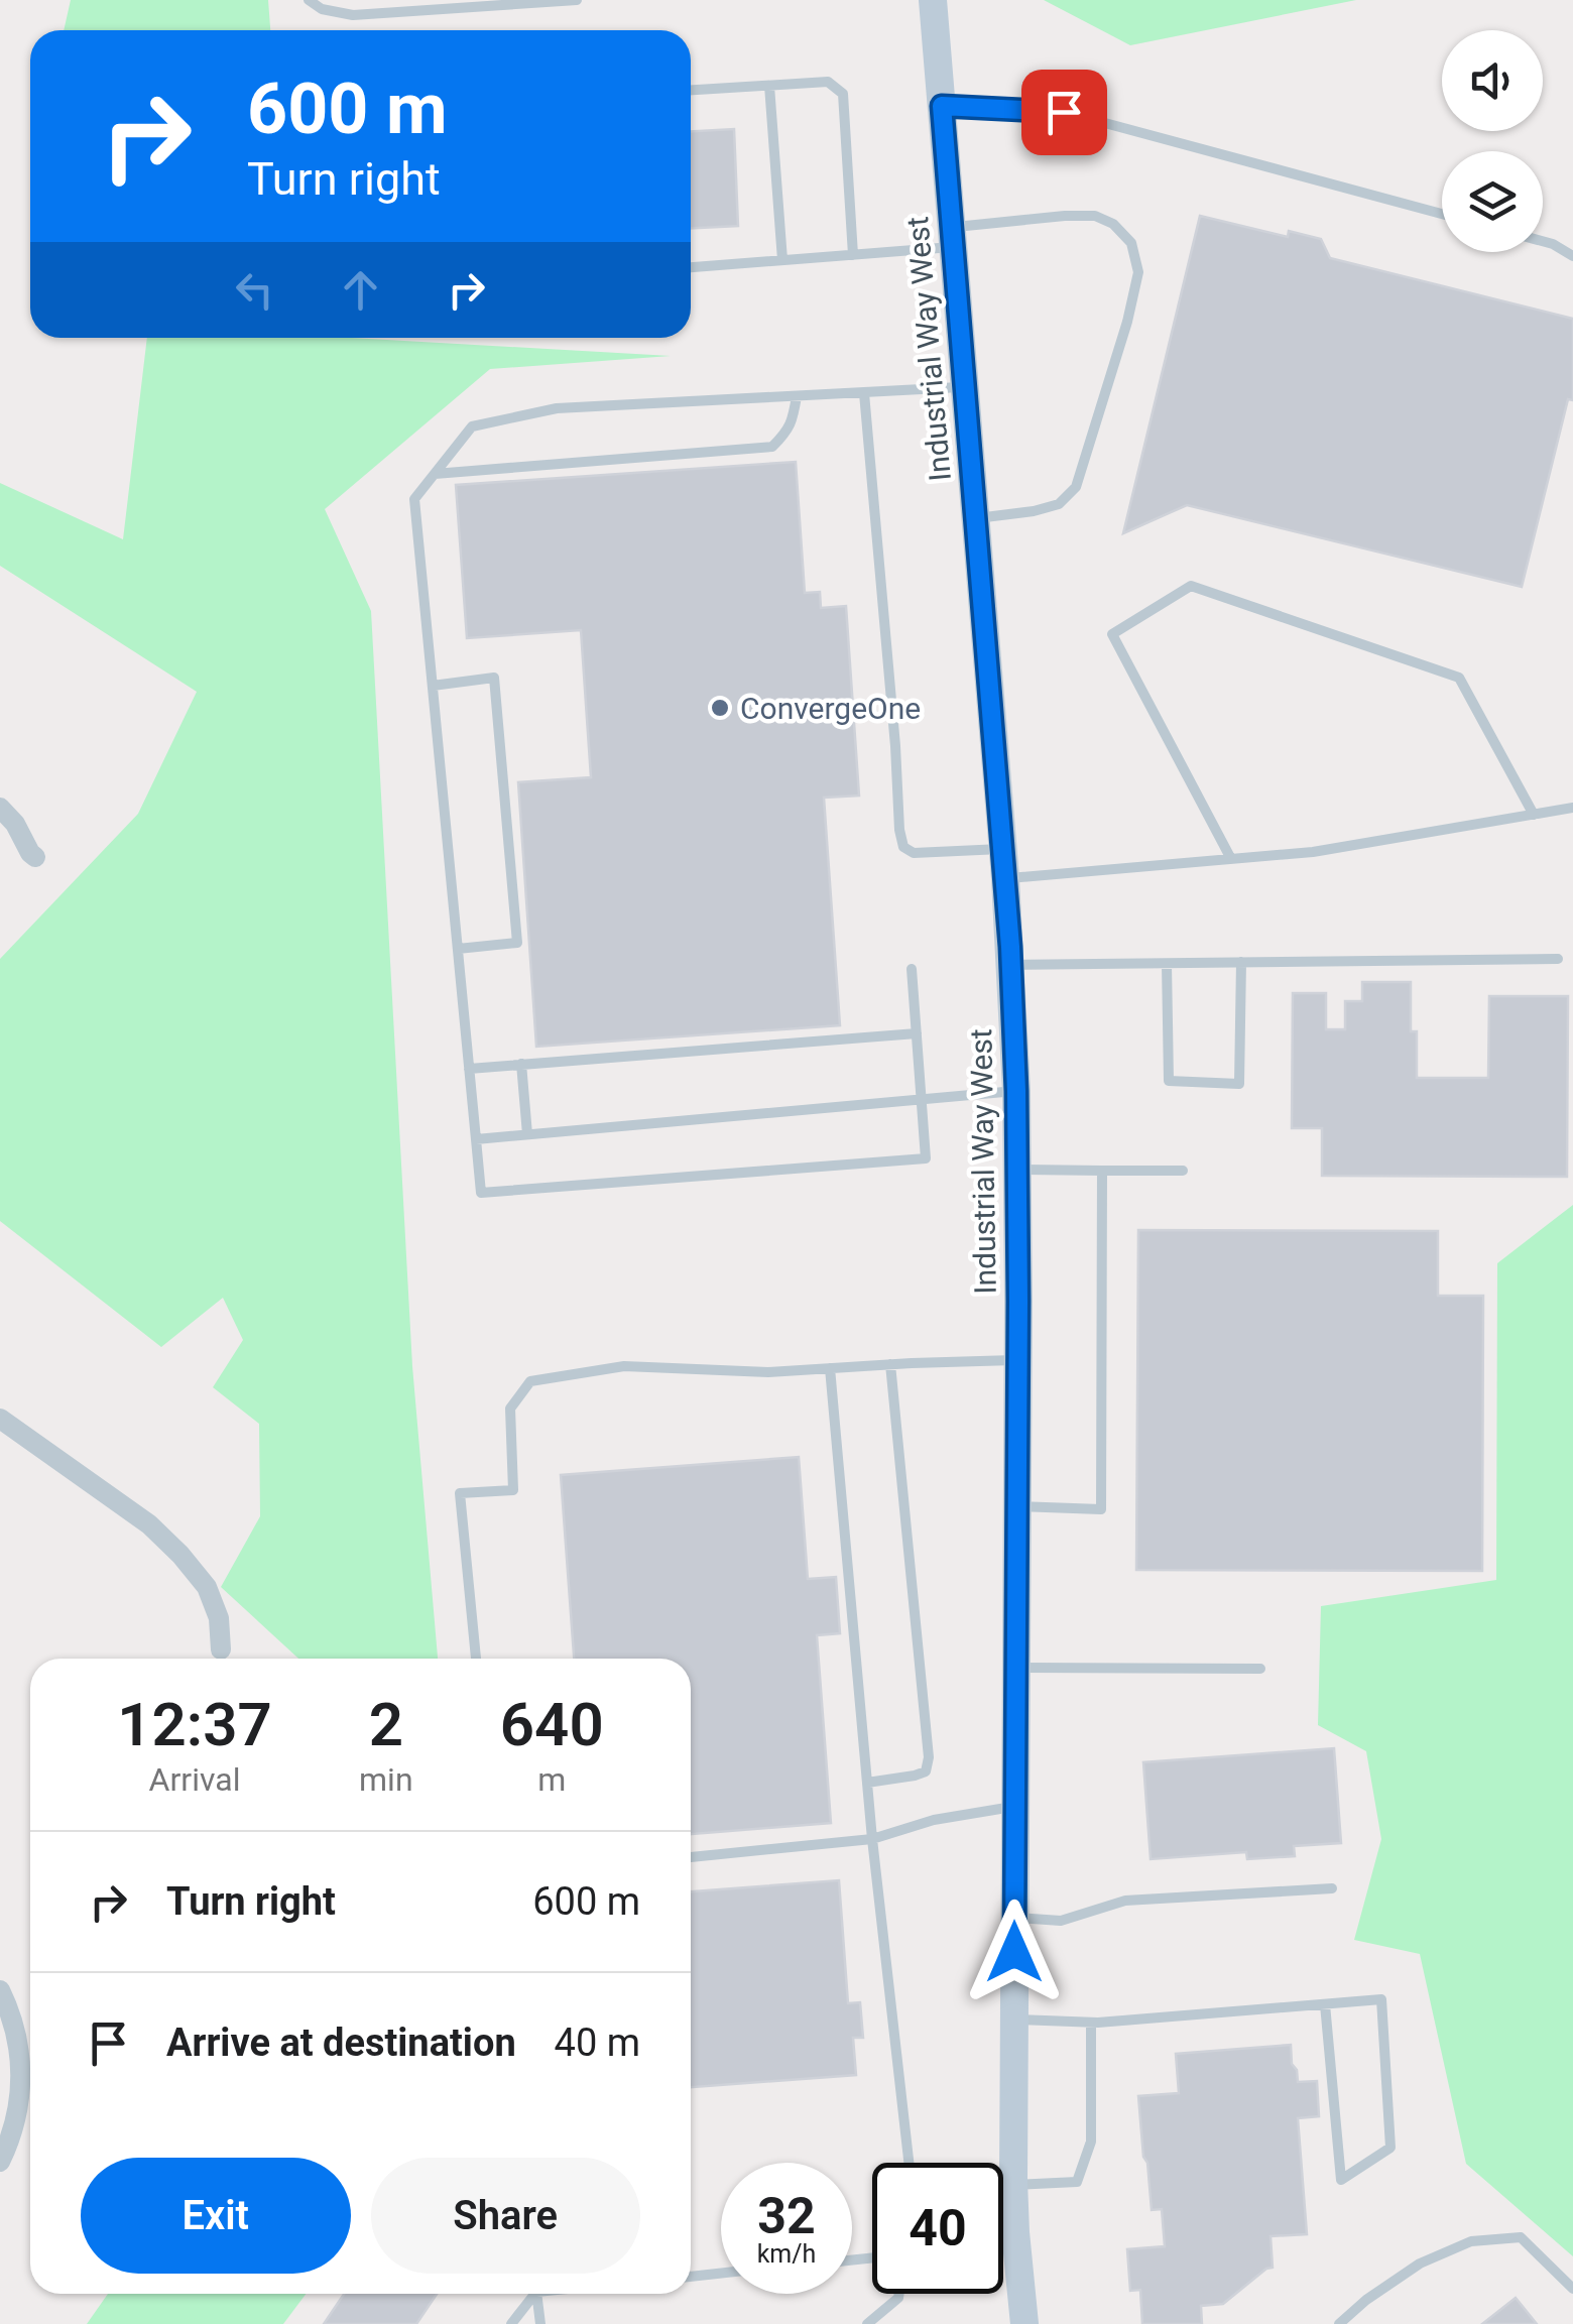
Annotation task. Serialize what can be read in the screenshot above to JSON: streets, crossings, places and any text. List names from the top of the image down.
{
  "streets": {
    "street": ["Industrial Way West"]
  },
  "places": ["ConvergeOne"],
  "page": {
    "turn": ["600 m", "Turn right"],
    "eta": [
      "12:37",
      "Arrival",
      "2",
      "min",
      "640",
      "m"
    ],
    "list": [
      {
        "name": "Turn right",
        "value": "600 m"
      },
      {
        "name": "Arrive at destination",
        "value": "40 m"
      }
    ],
    "buttons": ["Exit", "Share"],
    "speed": "32 km/h",
    "limit": "40"
  }
}
